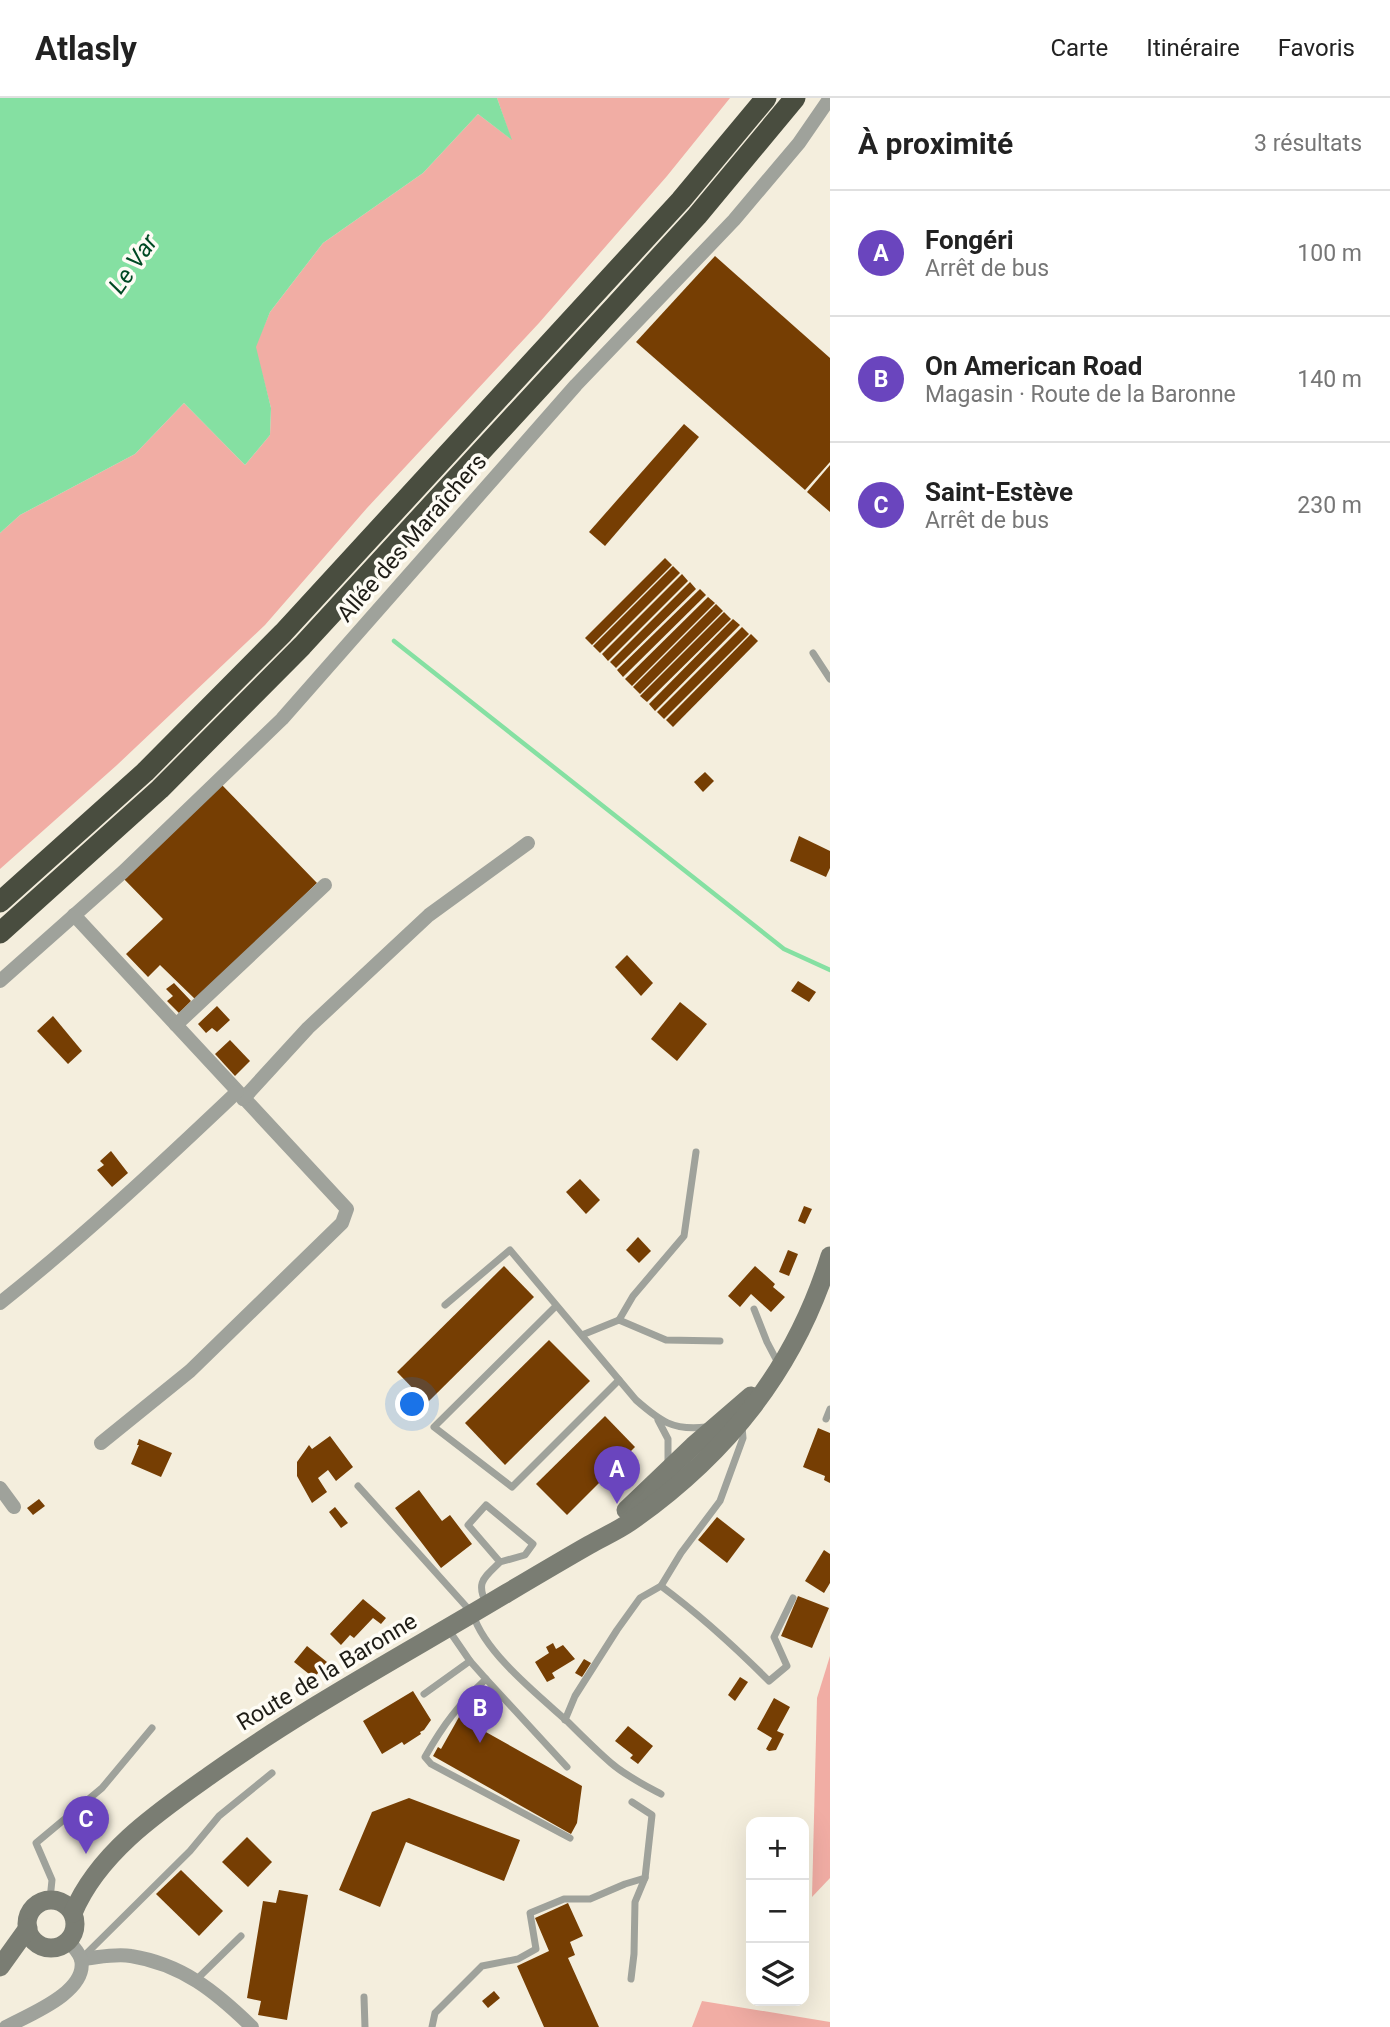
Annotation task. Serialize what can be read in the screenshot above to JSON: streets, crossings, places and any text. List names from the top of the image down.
{
  "streets": {
    "main road": ["Route de la Baronne"],
    "street": ["Allée des Maraîchers"]
  },
  "water": ["Le Var"],
  "page": {
    "header": "Atlasly",
    "nav": ["Carte", "Itinéraire", "Favoris"],
    "heading": ["À proximité", "3 résultats"],
    "list": [
      {
        "mark": "A",
        "name": "Fongéri",
        "note": "Arrêt de bus",
        "value": "100 m"
      },
      {
        "mark": "B",
        "name": "On American Road",
        "note": "Magasin · Route de la Baronne",
        "value": "140 m"
      },
      {
        "mark": "C",
        "name": "Saint-Estève",
        "note": "Arrêt de bus",
        "value": "230 m"
      }
    ],
    "pins": ["A", "B", "C"],
    "map_buttons": ["+", "−"]
  }
}
